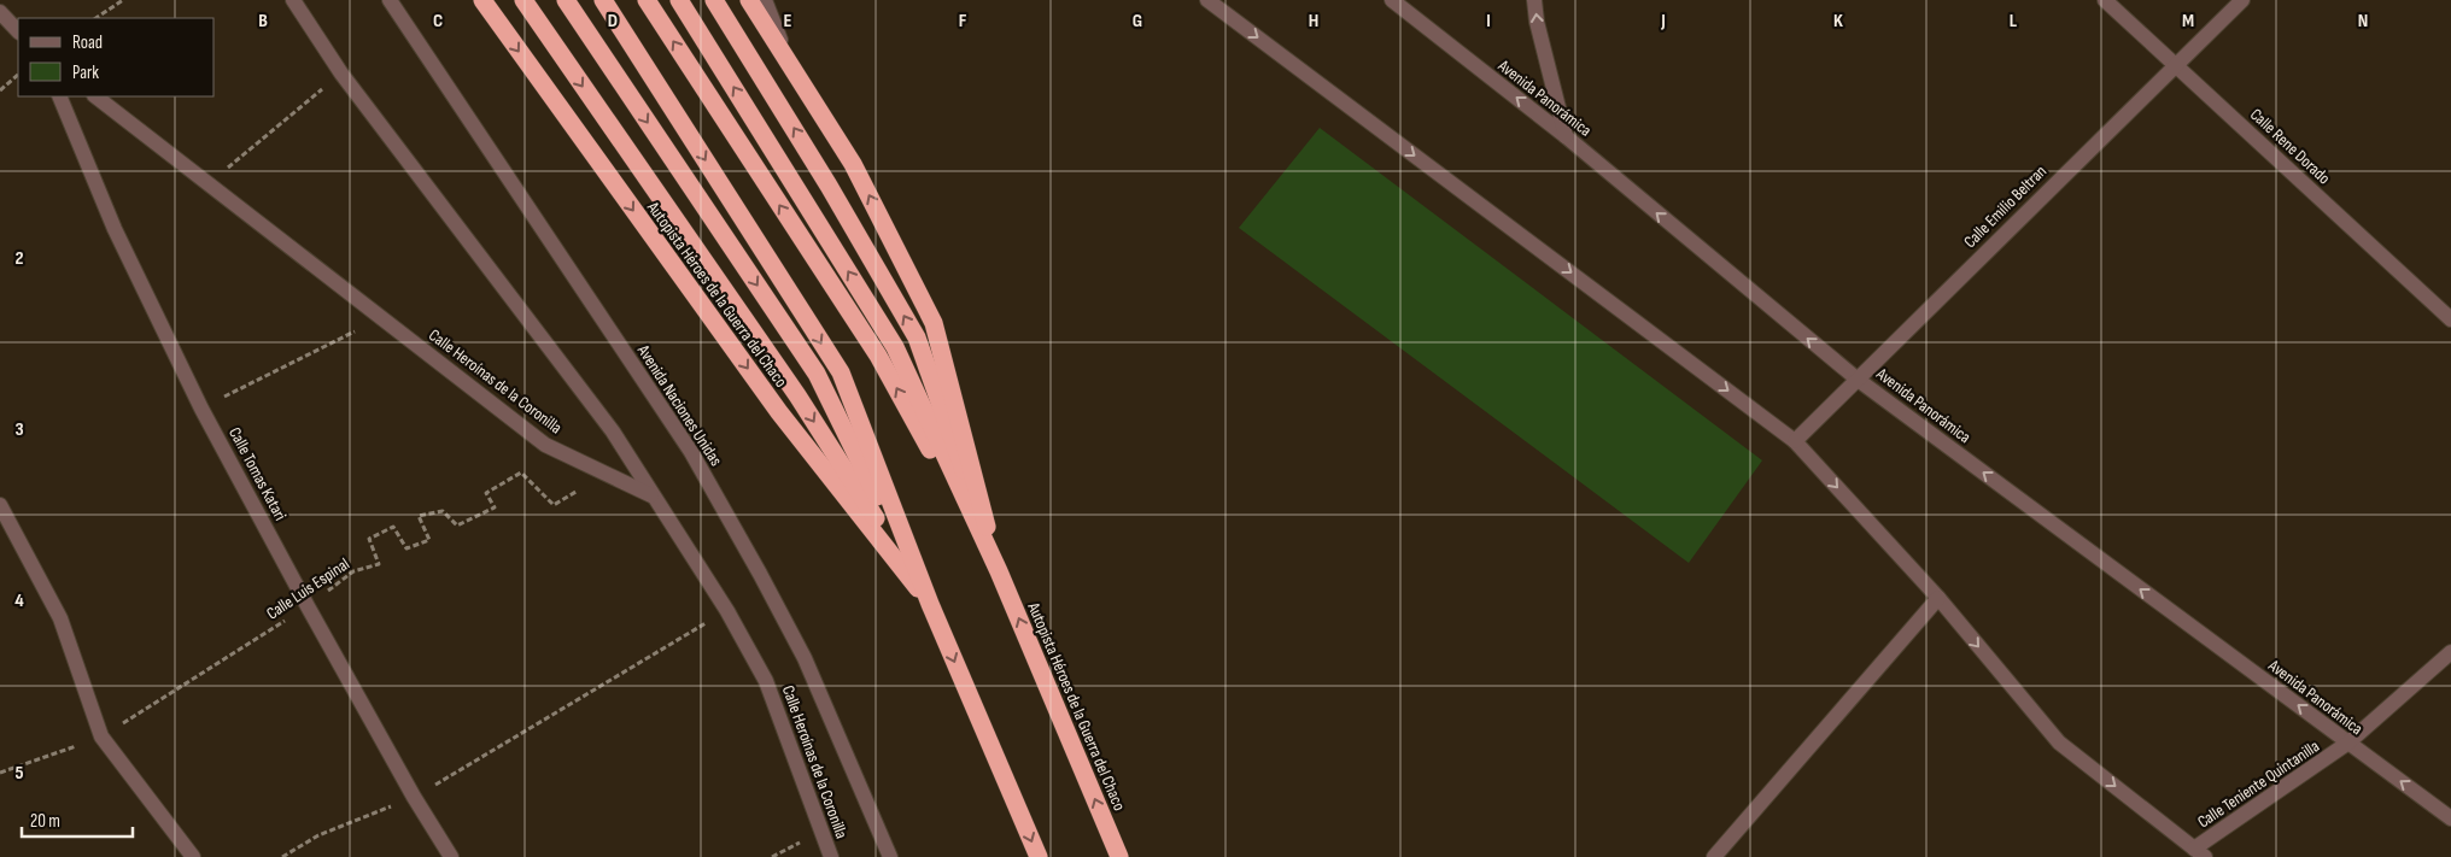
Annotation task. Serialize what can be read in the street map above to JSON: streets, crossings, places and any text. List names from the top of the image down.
{
  "streets": {
    "highway": ["Autopista Héroes de la Guerra del Chaco"],
    "street": [
      "Avenida Panorámica",
      "Calle Rene Dorado",
      "Calle Emilio Beltran",
      "Calle Heroínas de la Coronilla",
      "Avenida Naciones Unidas",
      "Calle Tomas Katari",
      "Calle Teniente Quintanilla"
    ],
    "path": ["Calle Luis Espinal"]
  },
  "crossings": [
    ["Avenida Panorámica", "Calle Emilio Beltran"],
    ["Avenida Panorámica", "Calle Teniente Quintanilla"],
    ["Calle Rene Dorado", "Calle Emilio Beltran"],
    ["Calle Tomas Katari", "Calle Luis Espinal"]
  ],
  "legend": ["Road", "Park"],
  "scale_bar": "20 m",
  "grid": {
    "columns": [
      "B",
      "C",
      "D",
      "E",
      "F",
      "G",
      "H",
      "I",
      "J",
      "K",
      "L",
      "M",
      "N"
    ],
    "rows": [
      "2",
      "3",
      "4",
      "5"
    ]
  }
}
